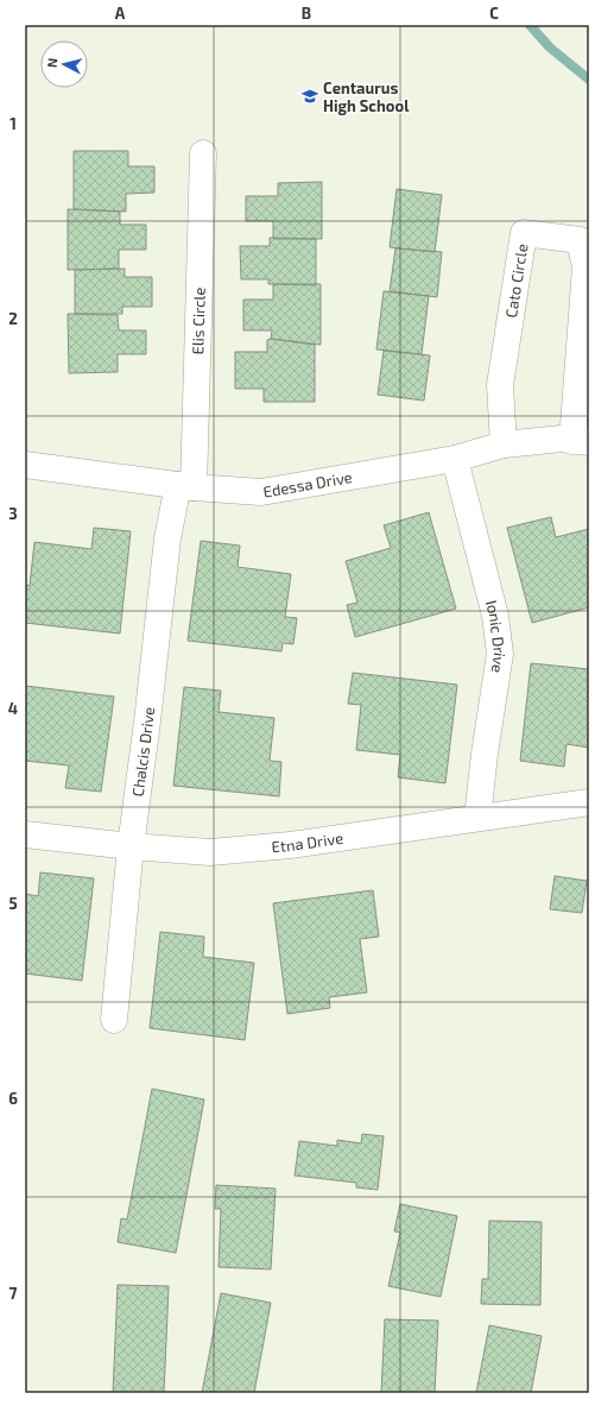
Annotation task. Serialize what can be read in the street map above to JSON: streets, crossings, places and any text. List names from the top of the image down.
{
  "streets": {
    "street": [
      "Cato Circle",
      "Elis Circle",
      "Edessa Drive",
      "Ionic Drive",
      "Chalcis Drive",
      "Etna Drive"
    ]
  },
  "crossings": [
    ["Cato Circle", "Edessa Drive"],
    ["Elis Circle", "Edessa Drive"],
    ["Elis Circle", "Chalcis Drive"],
    ["Edessa Drive", "Ionic Drive"],
    ["Edessa Drive", "Chalcis Drive"],
    ["Ionic Drive", "Etna Drive"],
    ["Chalcis Drive", "Etna Drive"]
  ],
  "places": {
    "school or university": ["Centaurus High School"]
  },
  "north": "left",
  "grid": {
    "columns": ["A", "B", "C"],
    "rows": [
      "1",
      "2",
      "3",
      "4",
      "5",
      "6",
      "7"
    ]
  }
}
